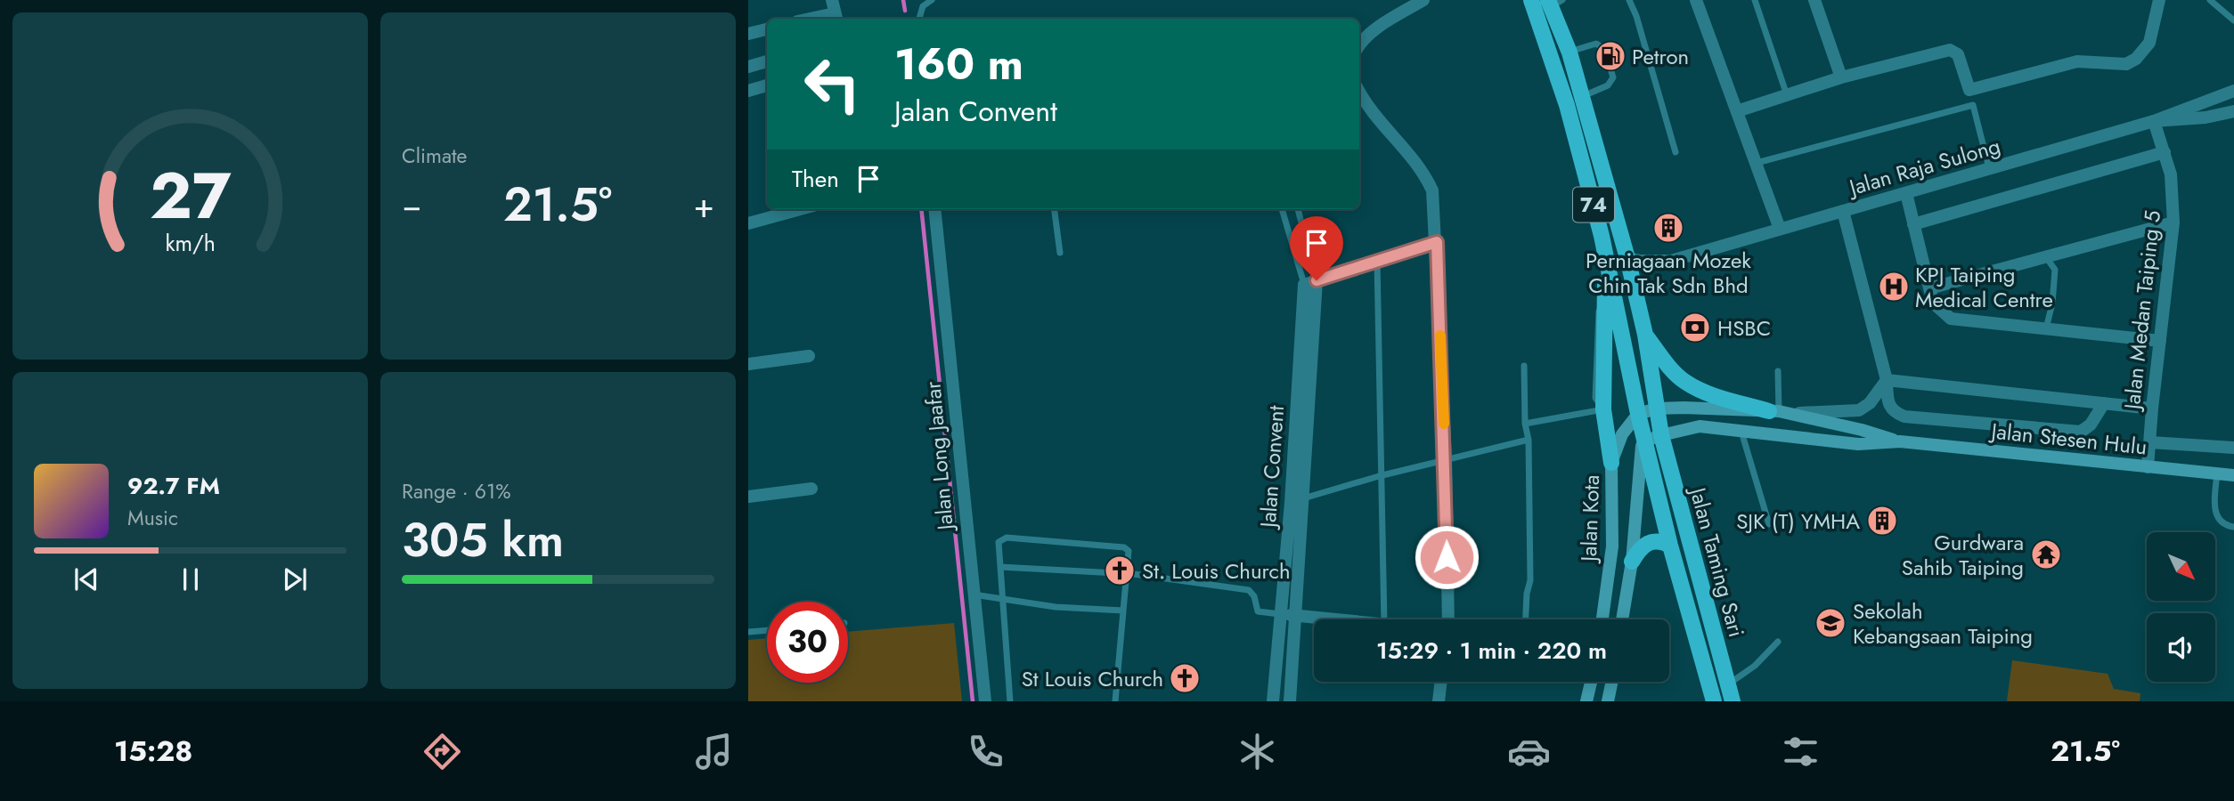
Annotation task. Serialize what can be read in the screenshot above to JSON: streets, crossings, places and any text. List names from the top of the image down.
{
  "streets": {
    "main road": [
      "74",
      "Jalan Stesen Hulu",
      "Jalan Kota",
      "Jalan Taming Sari"
    ],
    "street": [
      "Jalan Raja Sulong",
      "Jalan Medan Taiping 5",
      "Jalan Long Jaafar",
      "Jalan Convent"
    ]
  },
  "crossings": [
    ["Jalan Raja Sulong", "74"],
    ["Jalan Raja Sulong", "Jalan Medan Taiping 5"],
    ["74", "Jalan Stesen Hulu"],
    ["74", "Jalan Kota"],
    ["74", "Jalan Taming Sari"],
    ["Jalan Medan Taiping 5", "Jalan Stesen Hulu"],
    ["Jalan Stesen Hulu", "Jalan Kota"],
    ["Jalan Stesen Hulu", "Jalan Taming Sari"],
    ["Jalan Kota", "Jalan Taming Sari"]
  ],
  "places": {
    "fuel station": ["Petron"],
    "building": ["Perniagaan Mozek Chin Tak Sdn Bhd", "SJK (T) YMHA"],
    "hospital": ["KPJ Taiping Medical Centre"],
    "bank": ["HSBC"],
    "temple": ["Gurdwara Sahib Taiping"],
    "church": ["St. Louis Church", "St Louis Church"],
    "school or university": ["Sekolah Kebangsaan Taiping"]
  },
  "north": "bottom right",
  "page": {
    "tile": [
      "Climate",
      ["Range · 61%", "305 km"]
    ],
    "turn": ["160 m", "Jalan Convent"],
    "then": "Then",
    "heat": ["−", "21.5°", "+"],
    "song": ["92.7 FM", "Music"],
    "limit": "30",
    "trip": "15:29 · 1 min · 220 m",
    "tabs": ["15:28", "21.5°"],
    "gauge": ["27", "km/h"]
  }
}
